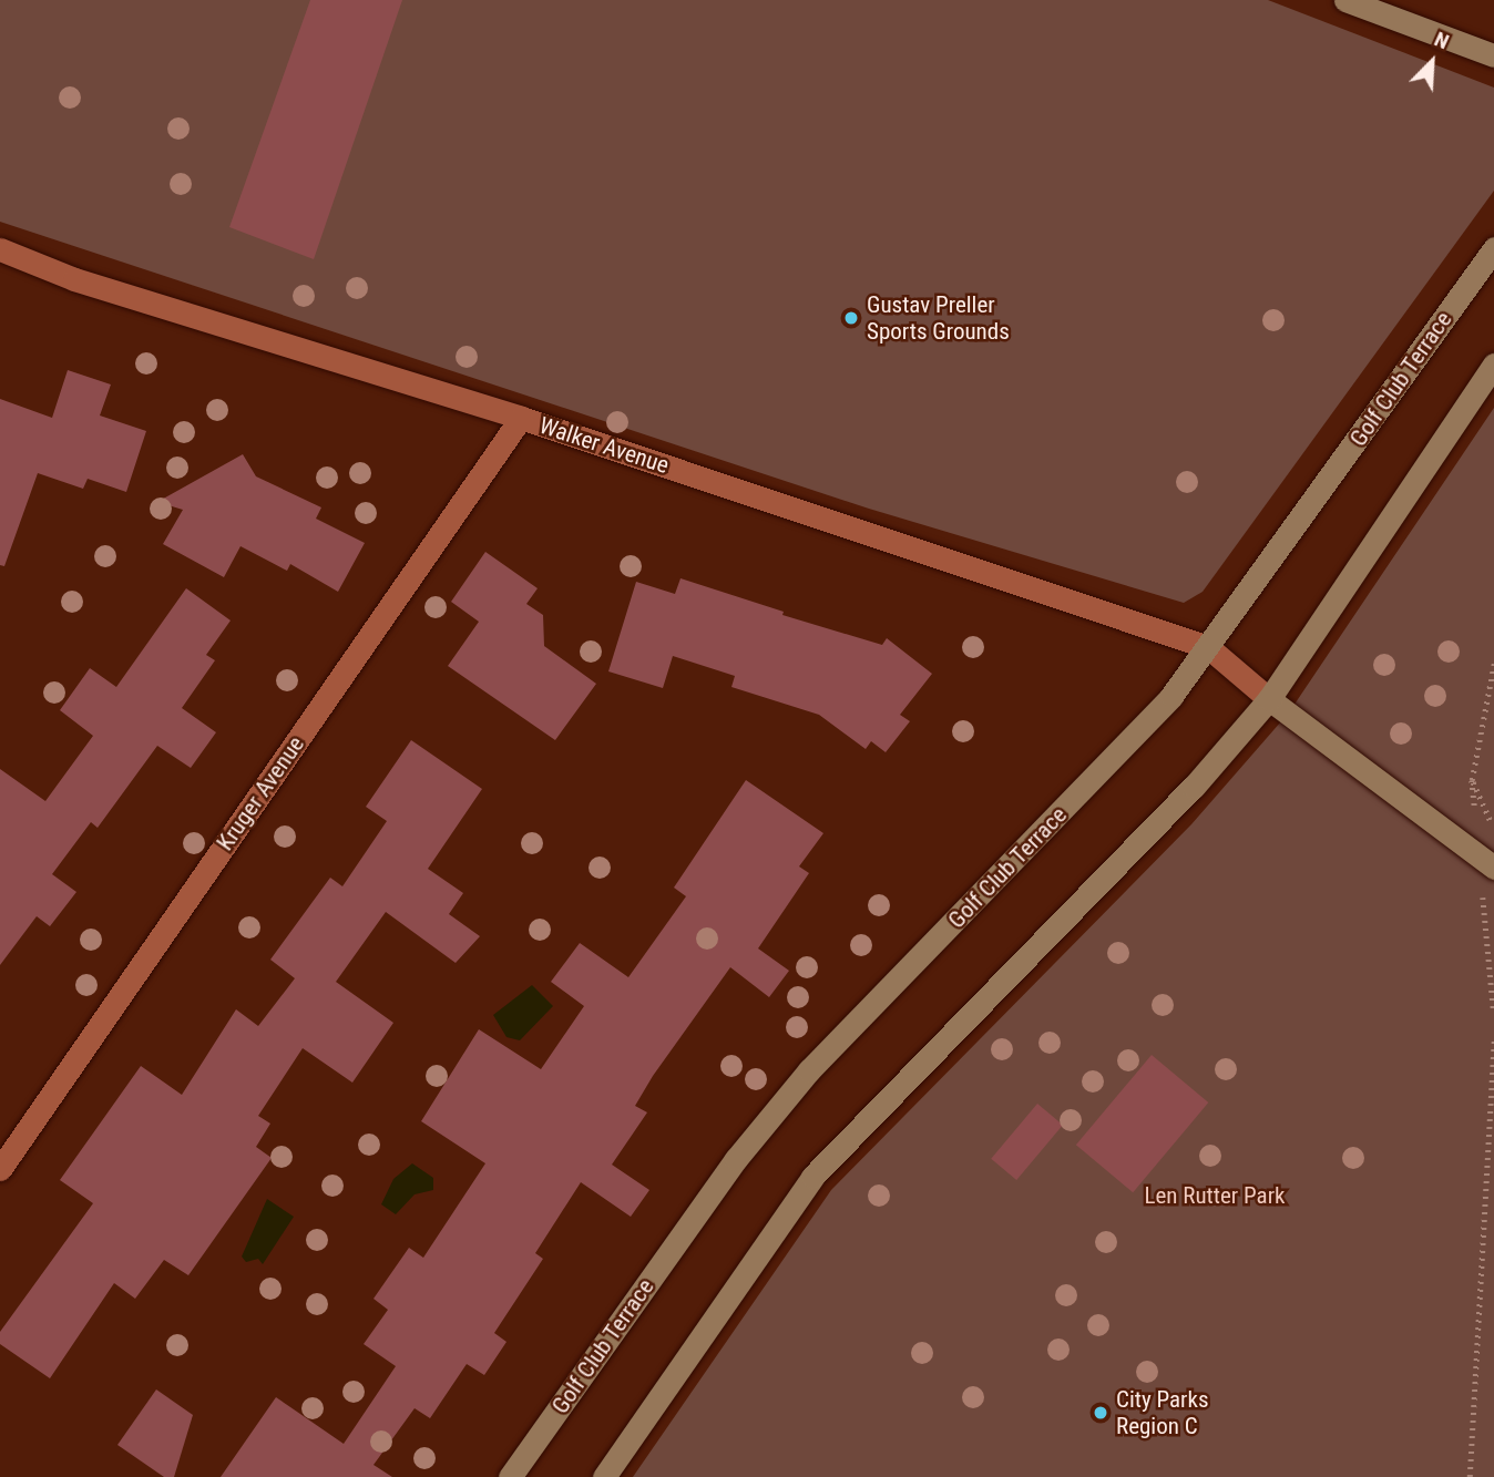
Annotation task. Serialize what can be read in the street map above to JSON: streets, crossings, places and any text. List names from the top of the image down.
{
  "streets": {
    "street": ["Golf Club Terrace", "Walker Avenue", "Kruger Avenue"]
  },
  "crossings": [
    ["Golf Club Terrace", "Walker Avenue"],
    ["Walker Avenue", "Kruger Avenue"]
  ],
  "parks": ["Len Rutter Park"],
  "places": ["Gustav Preller Sports Grounds", "City Parks Region C"],
  "north": "top right"
}
